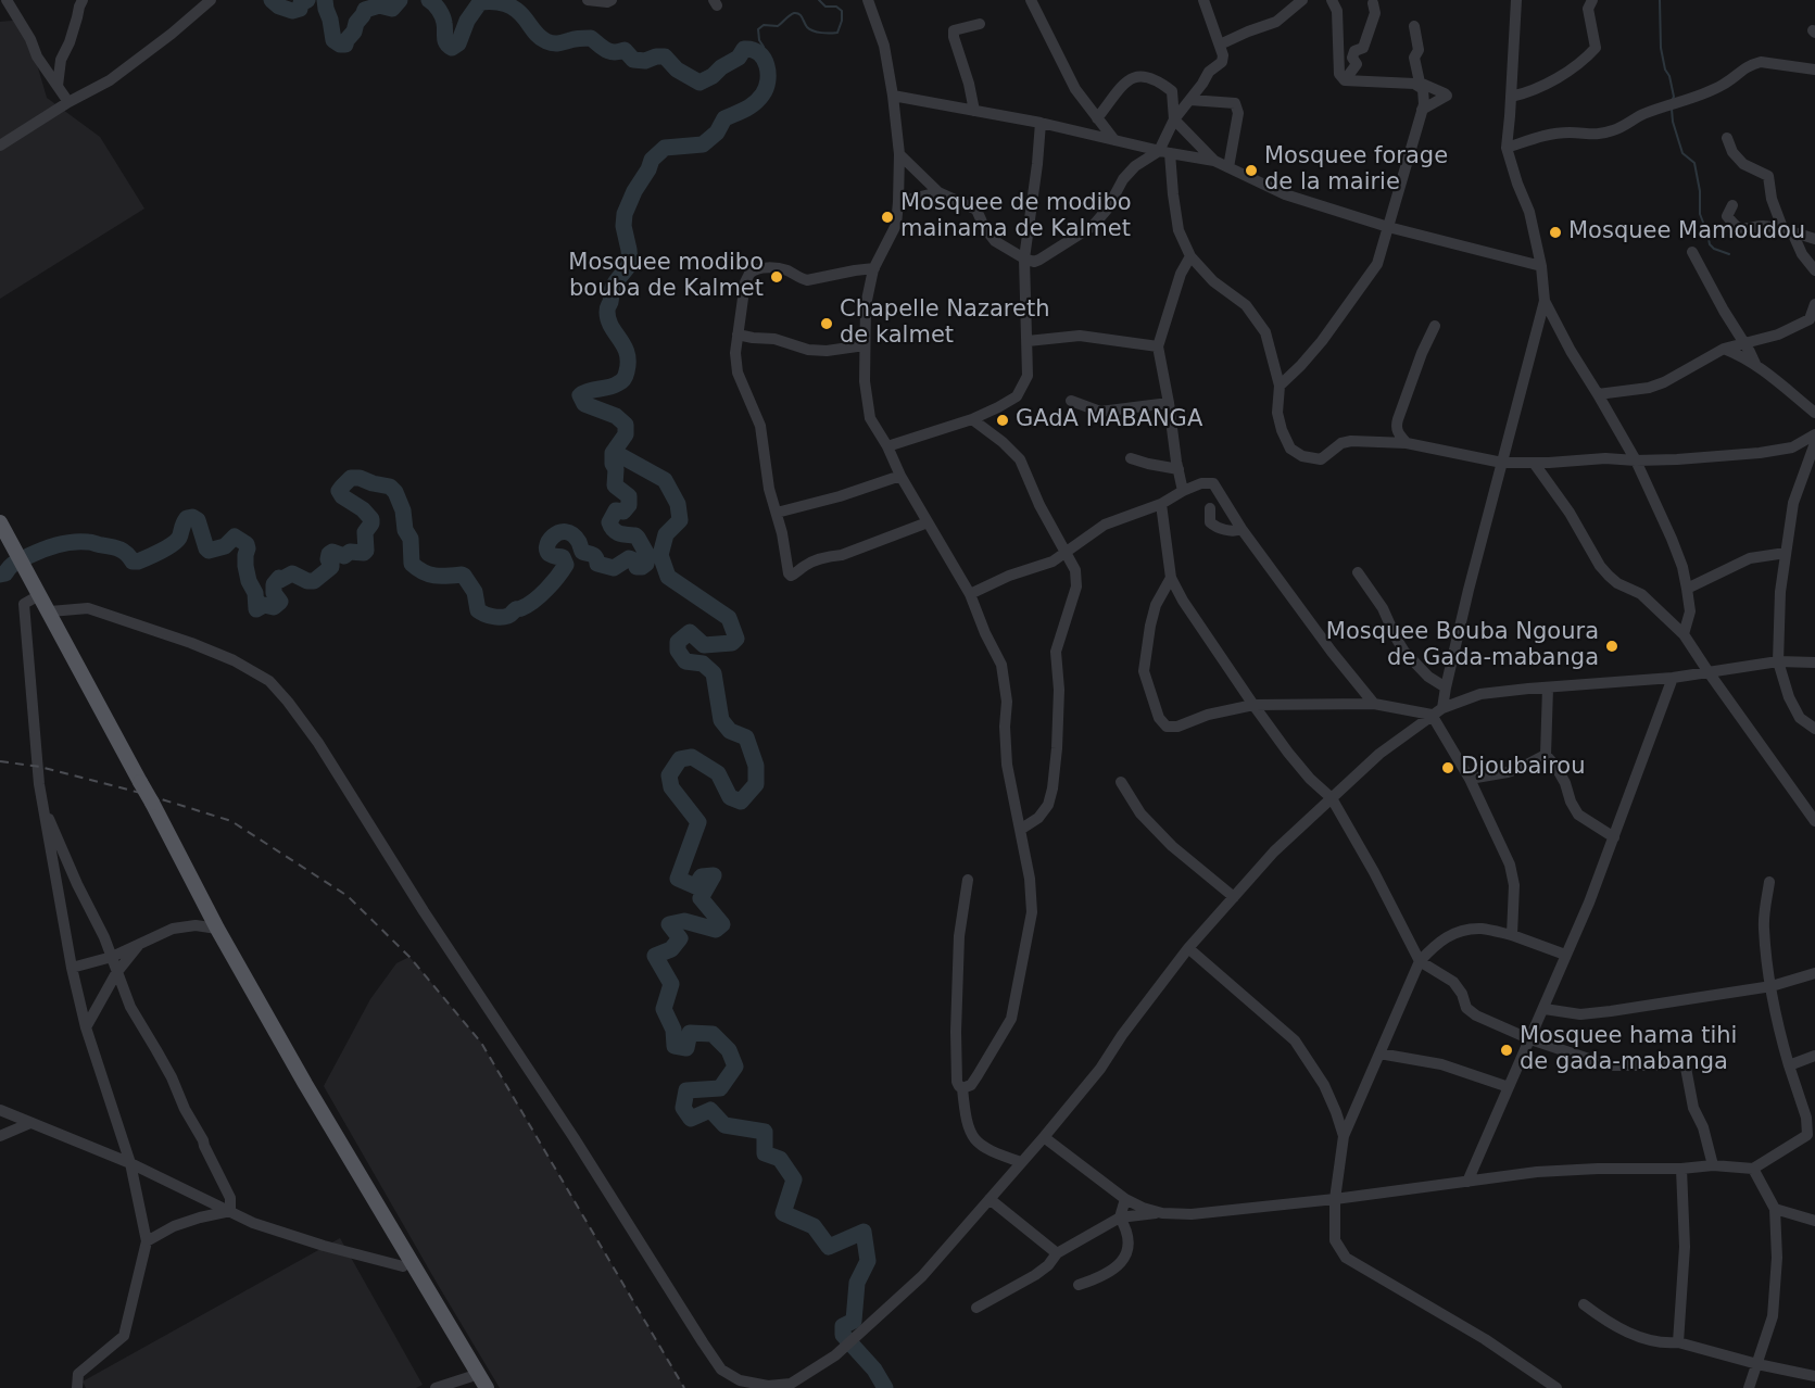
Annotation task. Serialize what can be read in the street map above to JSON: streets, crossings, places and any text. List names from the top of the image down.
{
  "places": [
    "Mosquee forage de la mairie",
    "Mosquee de modibo mainama de Kalmet",
    "Mosquee Mamoudou",
    "Mosquee modibo bouba de Kalmet",
    "Chapelle Nazareth de kalmet",
    "GAdA MABANGA",
    "Mosquee Bouba Ngoura de Gada-mabanga",
    "Djoubairou",
    "Mosquee hama tihi de gada-mabanga"
  ]
}
